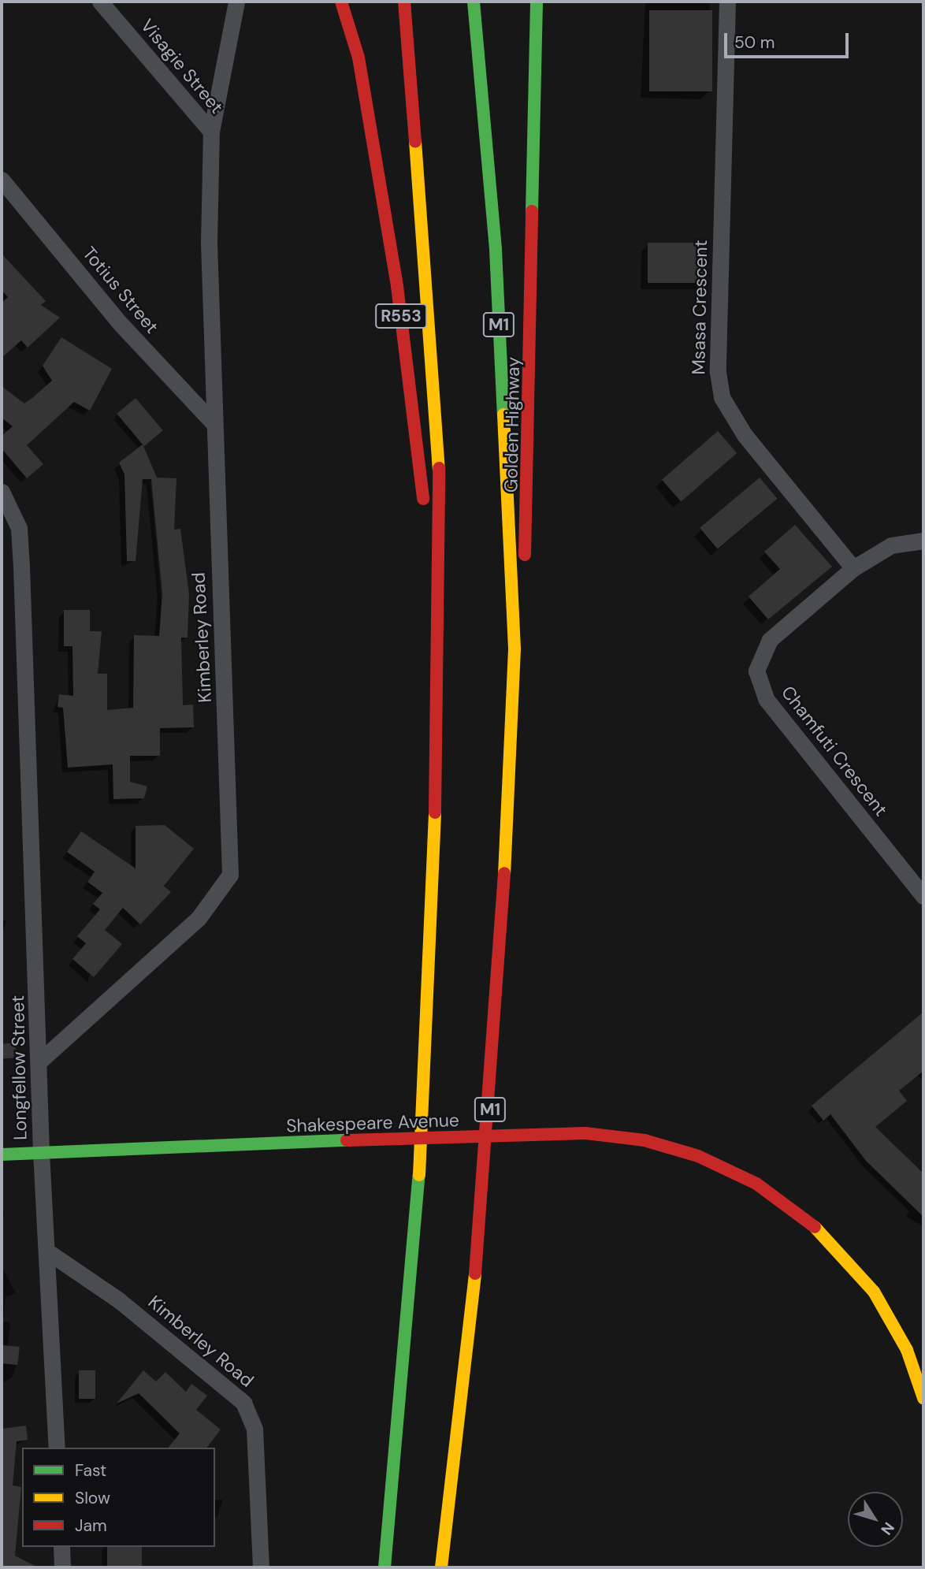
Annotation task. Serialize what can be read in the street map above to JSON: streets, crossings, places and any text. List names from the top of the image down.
{
  "streets": {
    "main road": [
      "R553",
      "M1",
      "Golden Highway",
      "Shakespeare Avenue"
    ],
    "street": [
      "Visagie Street",
      "Totius Street",
      "Msasa Crescent",
      "Kimberley Road",
      "Chamfuti Crescent",
      "Longfellow Street"
    ]
  },
  "crossings": [
    ["Visagie Street", "Kimberley Road"],
    ["Totius Street", "Kimberley Road"],
    ["Msasa Crescent", "Chamfuti Crescent"],
    ["M1", "Golden Highway"],
    ["Kimberley Road", "Longfellow Street"],
    ["Longfellow Street", "Shakespeare Avenue"]
  ],
  "legend": ["Fast", "Slow", "Jam"],
  "scale_bar": "50 m",
  "north": "bottom right"
}
